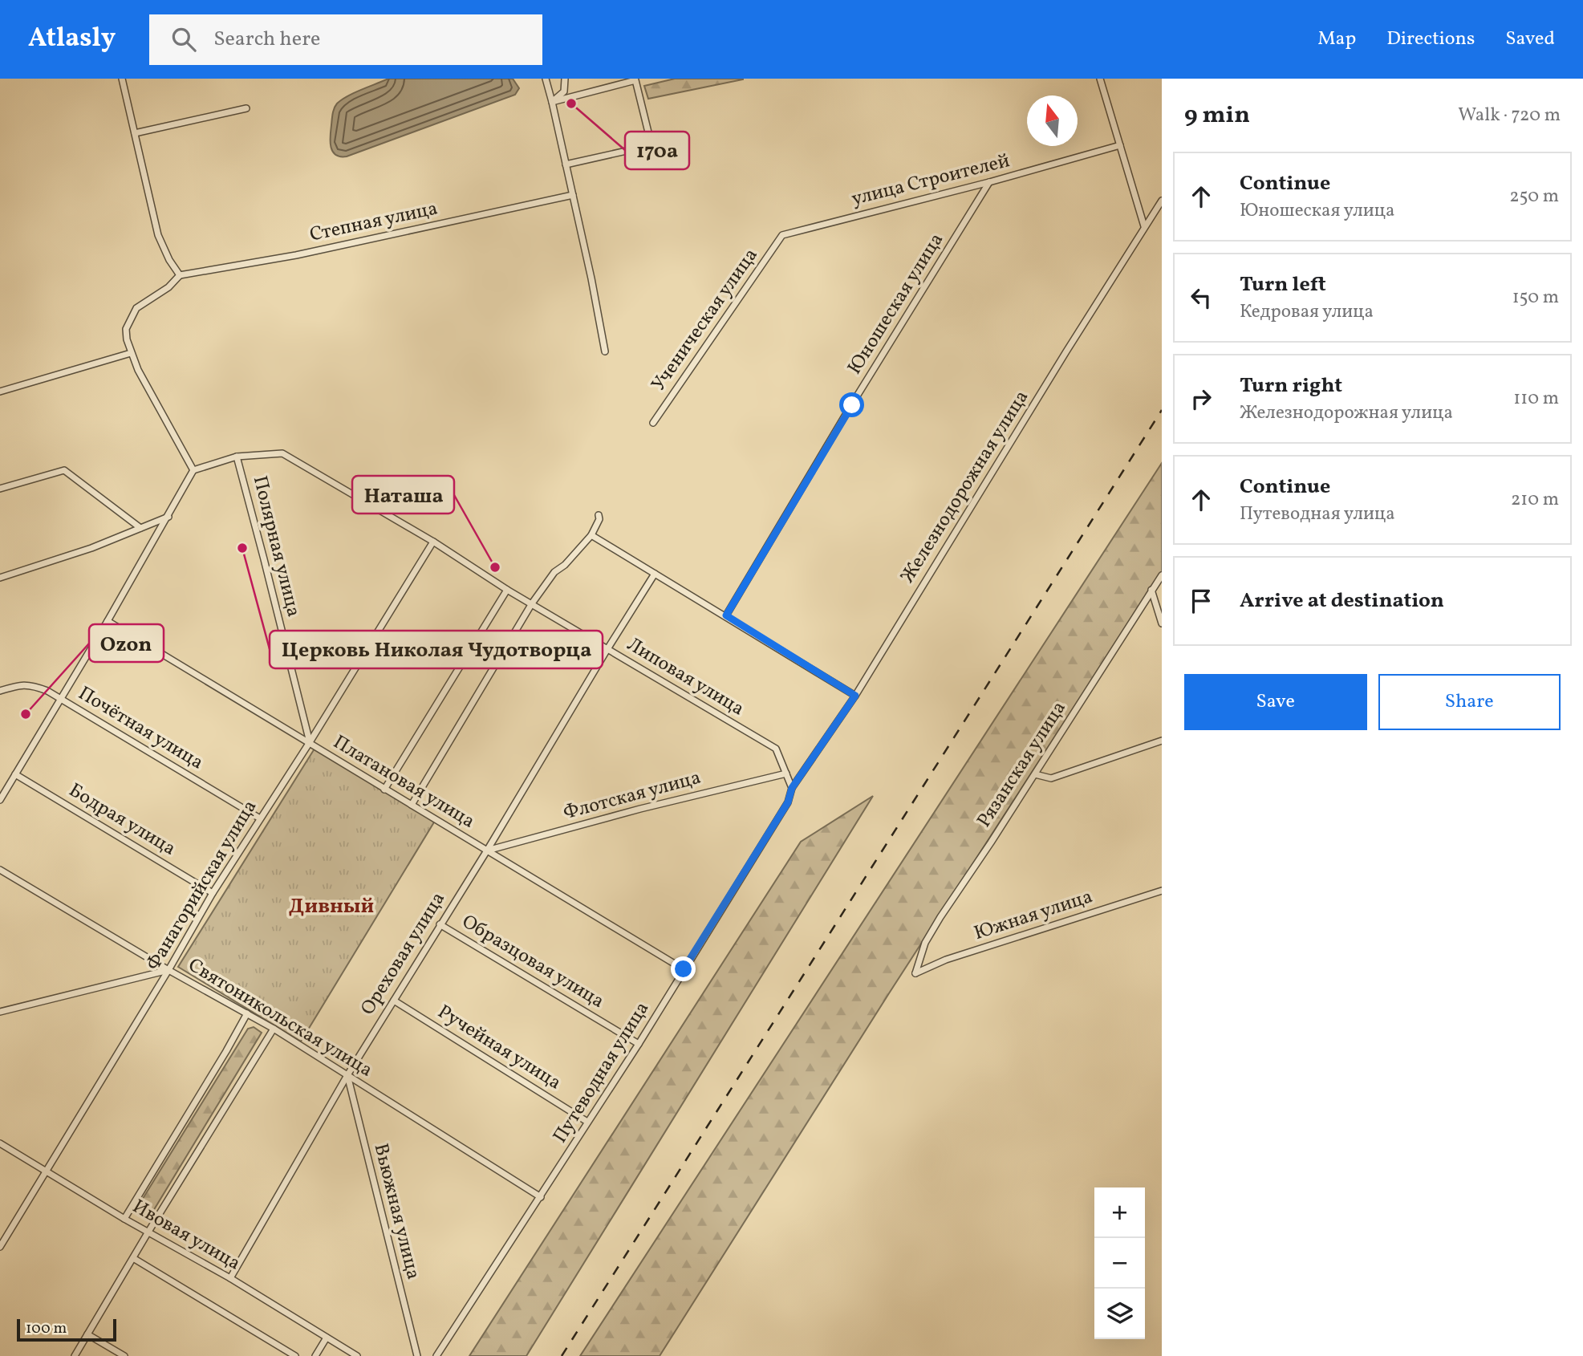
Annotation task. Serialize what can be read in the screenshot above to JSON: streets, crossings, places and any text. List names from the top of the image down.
{
  "streets": {
    "street": [
      "улица Строителей",
      "Степная улица",
      "Юношеская улица",
      "Ученическая улица",
      "Железнодорожная улица",
      "Полярная улица",
      "Липовая улица",
      "Почётная улица",
      "Рязанская улица",
      "Платановая улица",
      "Флотская улица",
      "Бодрая улица",
      "Фанагорийская улица",
      "Южная улица",
      "Ореховая улица",
      "Образцовая улица",
      "Святоникольская улица",
      "Ручейная улица",
      "Путеводная улица",
      "Вьюжная улица",
      "Ивовая улица"
    ]
  },
  "crossings": [
    ["улица Строителей", "Юношеская улица"],
    ["улица Строителей", "Ученическая улица"],
    ["Железнодорожная улица", "Путеводная улица"],
    ["Полярная улица", "Липовая улица"],
    ["Полярная улица", "Платановая улица"],
    ["Полярная улица", "Фанагорийская улица"],
    ["Липовая улица", "Флотская улица"],
    ["Липовая улица", "Фанагорийская улица"],
    ["Липовая улица", "Ореховая улица"],
    ["Почётная улица", "Фанагорийская улица"],
    ["Рязанская улица", "Южная улица"],
    ["Платановая улица", "Флотская улица"],
    ["Платановая улица", "Фанагорийская улица"],
    ["Платановая улица", "Ореховая улица"],
    ["Платановая улица", "Путеводная улица"],
    ["Флотская улица", "Ореховая улица"],
    ["Бодрая улица", "Фанагорийская улица"],
    ["Фанагорийская улица", "Святоникольская улица"],
    ["Фанагорийская улица", "Ивовая улица"],
    ["Ореховая улица", "Образцовая улица"],
    ["Ореховая улица", "Святоникольская улица"],
    ["Ореховая улица", "Ручейная улица"],
    ["Ореховая улица", "Вьюжная улица"],
    ["Ореховая улица", "Ивовая улица"],
    ["Образцовая улица", "Путеводная улица"],
    ["Святоникольская улица", "Путеводная улица"],
    ["Святоникольская улица", "Вьюжная улица"],
    ["Ручейная улица", "Путеводная улица"]
  ],
  "districts": ["Дивный"],
  "places": [
    "170а",
    "Церковь Николая Чудотворца",
    "Наташа",
    "Ozon"
  ],
  "scale_bar": "100 m",
  "north": "top",
  "page": {
    "header": "Atlasly",
    "search": "Search here",
    "nav": ["Map", "Directions", "Saved"],
    "heading": ["9 min", "Walk · 720 m"],
    "list": [
      ["Continue", "Юношеская улица", "250 m"],
      ["Turn left", "Кедровая улица", "150 m"],
      ["Turn right", "Железнодорожная улица", "110 m"],
      ["Continue", "Путеводная улица", "210 m"],
      "Arrive at destination"
    ],
    "buttons": ["Save", "Share"],
    "map_buttons": ["+", "−"],
    "scale": "100 m"
  }
}
